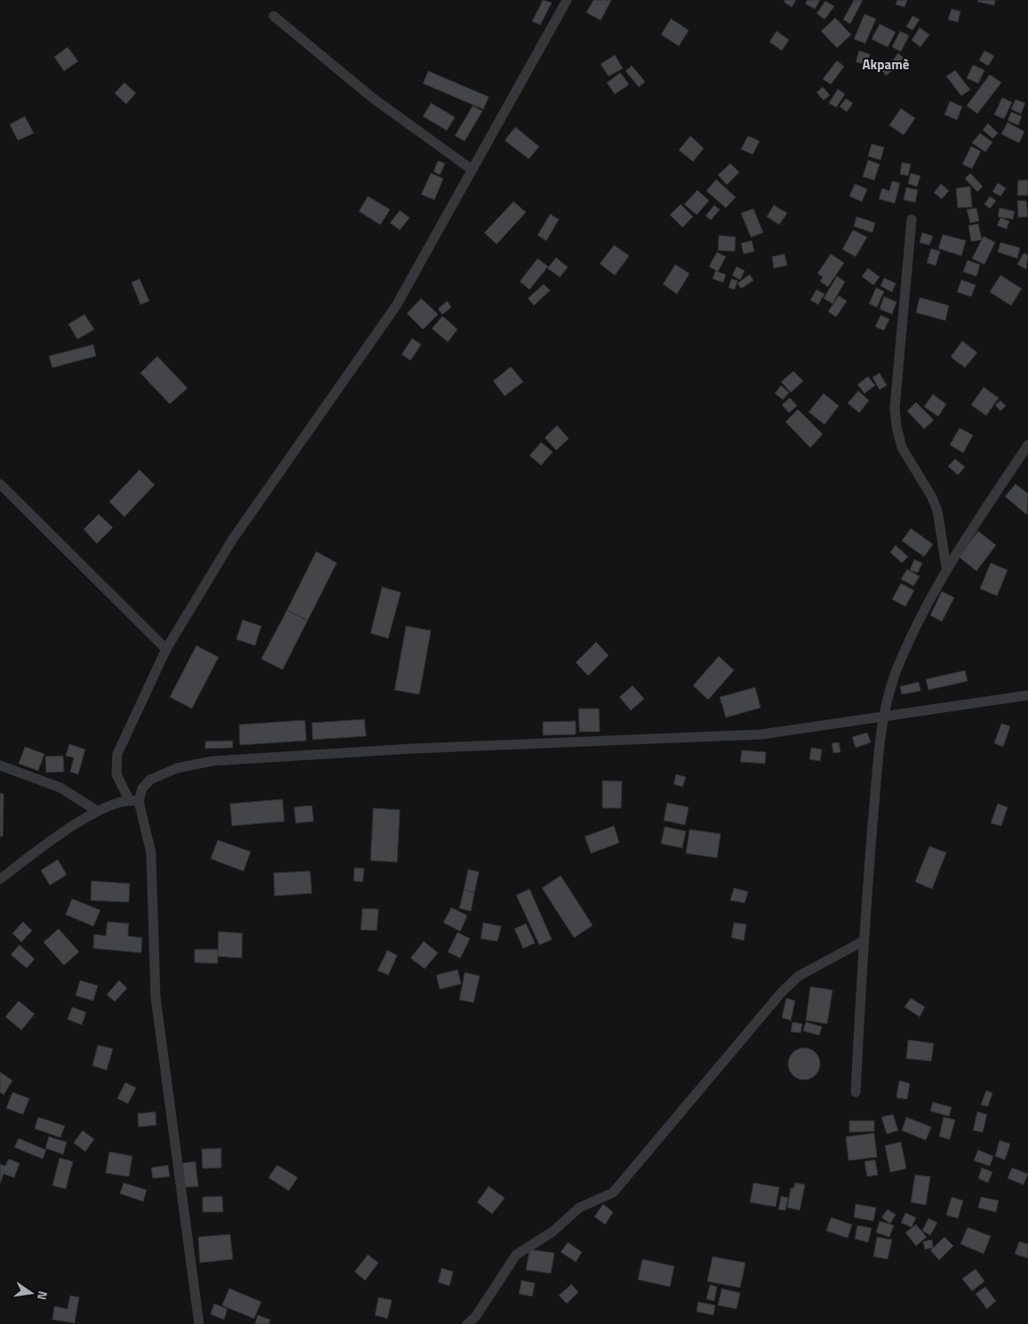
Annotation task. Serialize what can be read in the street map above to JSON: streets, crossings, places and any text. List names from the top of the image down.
{
  "districts": ["Akpamè"],
  "north": "right"
}
